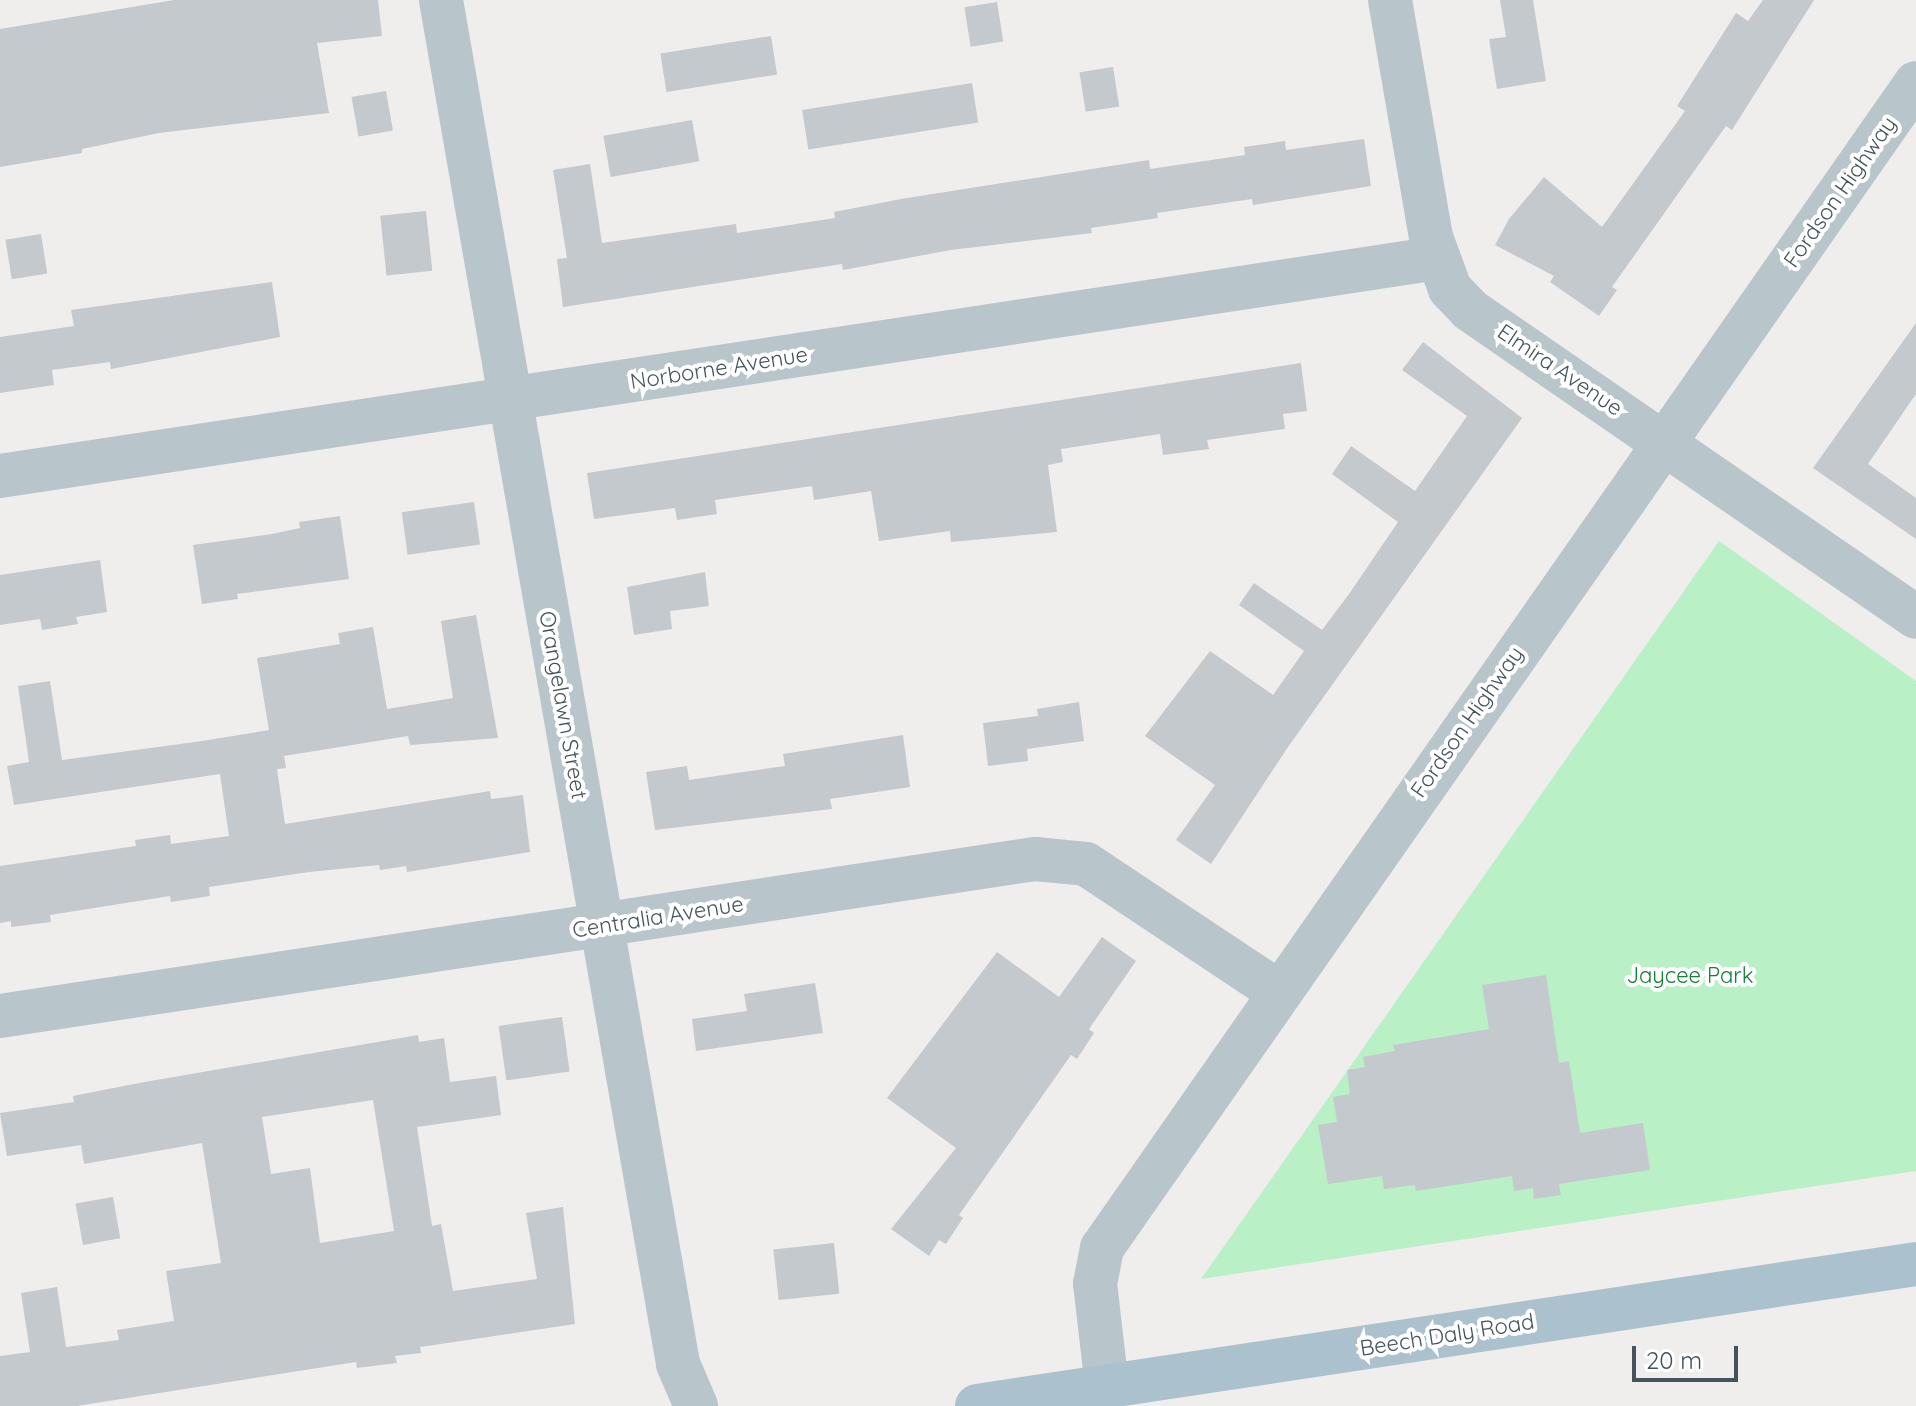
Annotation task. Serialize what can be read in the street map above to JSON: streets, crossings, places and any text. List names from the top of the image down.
{
  "streets": {
    "main road": ["Beech Daly Road"],
    "street": [
      "Fordson Highway",
      "Norborne Avenue",
      "Elmira Avenue",
      "Orangelawn Street",
      "Centralia Avenue"
    ]
  },
  "crossings": [
    ["Fordson Highway", "Elmira Avenue"],
    ["Fordson Highway", "Centralia Avenue"],
    ["Fordson Highway", "Beech Daly Road"],
    ["Norborne Avenue", "Elmira Avenue"],
    ["Norborne Avenue", "Orangelawn Street"],
    ["Orangelawn Street", "Centralia Avenue"]
  ],
  "parks": ["Jaycee Park"],
  "scale_bar": "20 m"
}
